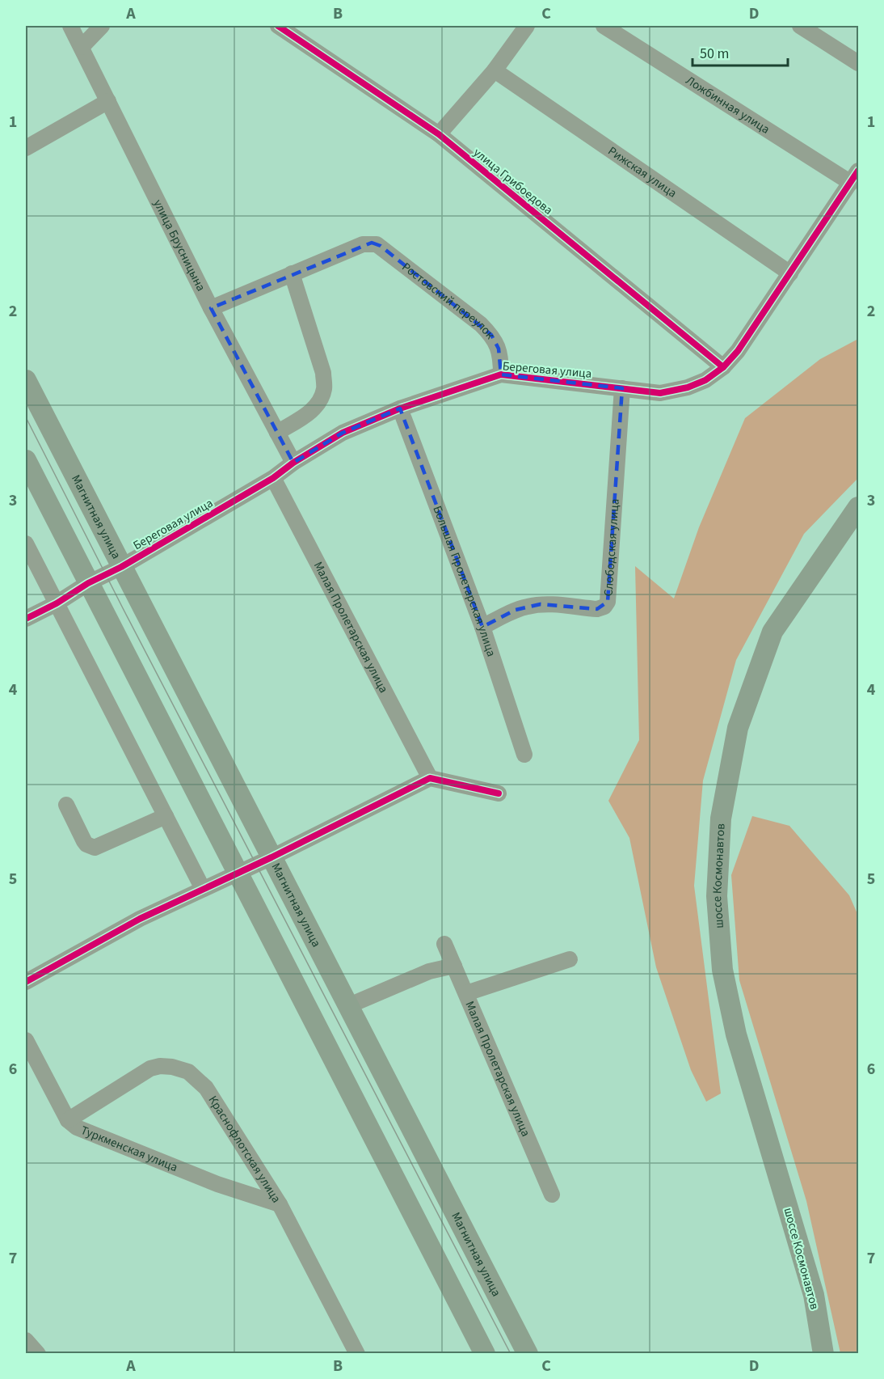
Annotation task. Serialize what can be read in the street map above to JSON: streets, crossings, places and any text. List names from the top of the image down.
{
  "streets": {
    "main road": ["Магнитная улица", "шоссе Космонавтов"],
    "street": [
      "Ложбинная улица",
      "Рижская улица",
      "улица Грибоедова",
      "улица Брусницына",
      "Ростовский переулок",
      "Береговая улица",
      "Слободская улица",
      "Большая Пролетарская улица",
      "Малая Пролетарская улица",
      "Туркменская улица",
      "Краснофлотская улица"
    ]
  },
  "crossings": [
    ["Ложбинная улица", "Береговая улица"],
    ["Рижская улица", "Береговая улица"],
    ["улица Грибоедова", "Береговая улица"],
    ["улица Брусницына", "Береговая улица"],
    ["Ростовский переулок", "Береговая улица"],
    ["Береговая улица", "Магнитная улица"],
    ["Береговая улица", "Слободская улица"],
    ["Береговая улица", "Большая Пролетарская улица"],
    ["Береговая улица", "Малая Пролетарская улица"],
    ["Слободская улица", "Большая Пролетарская улица"],
    ["Туркменская улица", "Краснофлотская улица"]
  ],
  "scale_bar": "50 m",
  "grid": {
    "columns": [
      "A",
      "B",
      "C",
      "D"
    ],
    "rows": [
      "1",
      "2",
      "3",
      "4",
      "5",
      "6",
      "7"
    ]
  }
}
